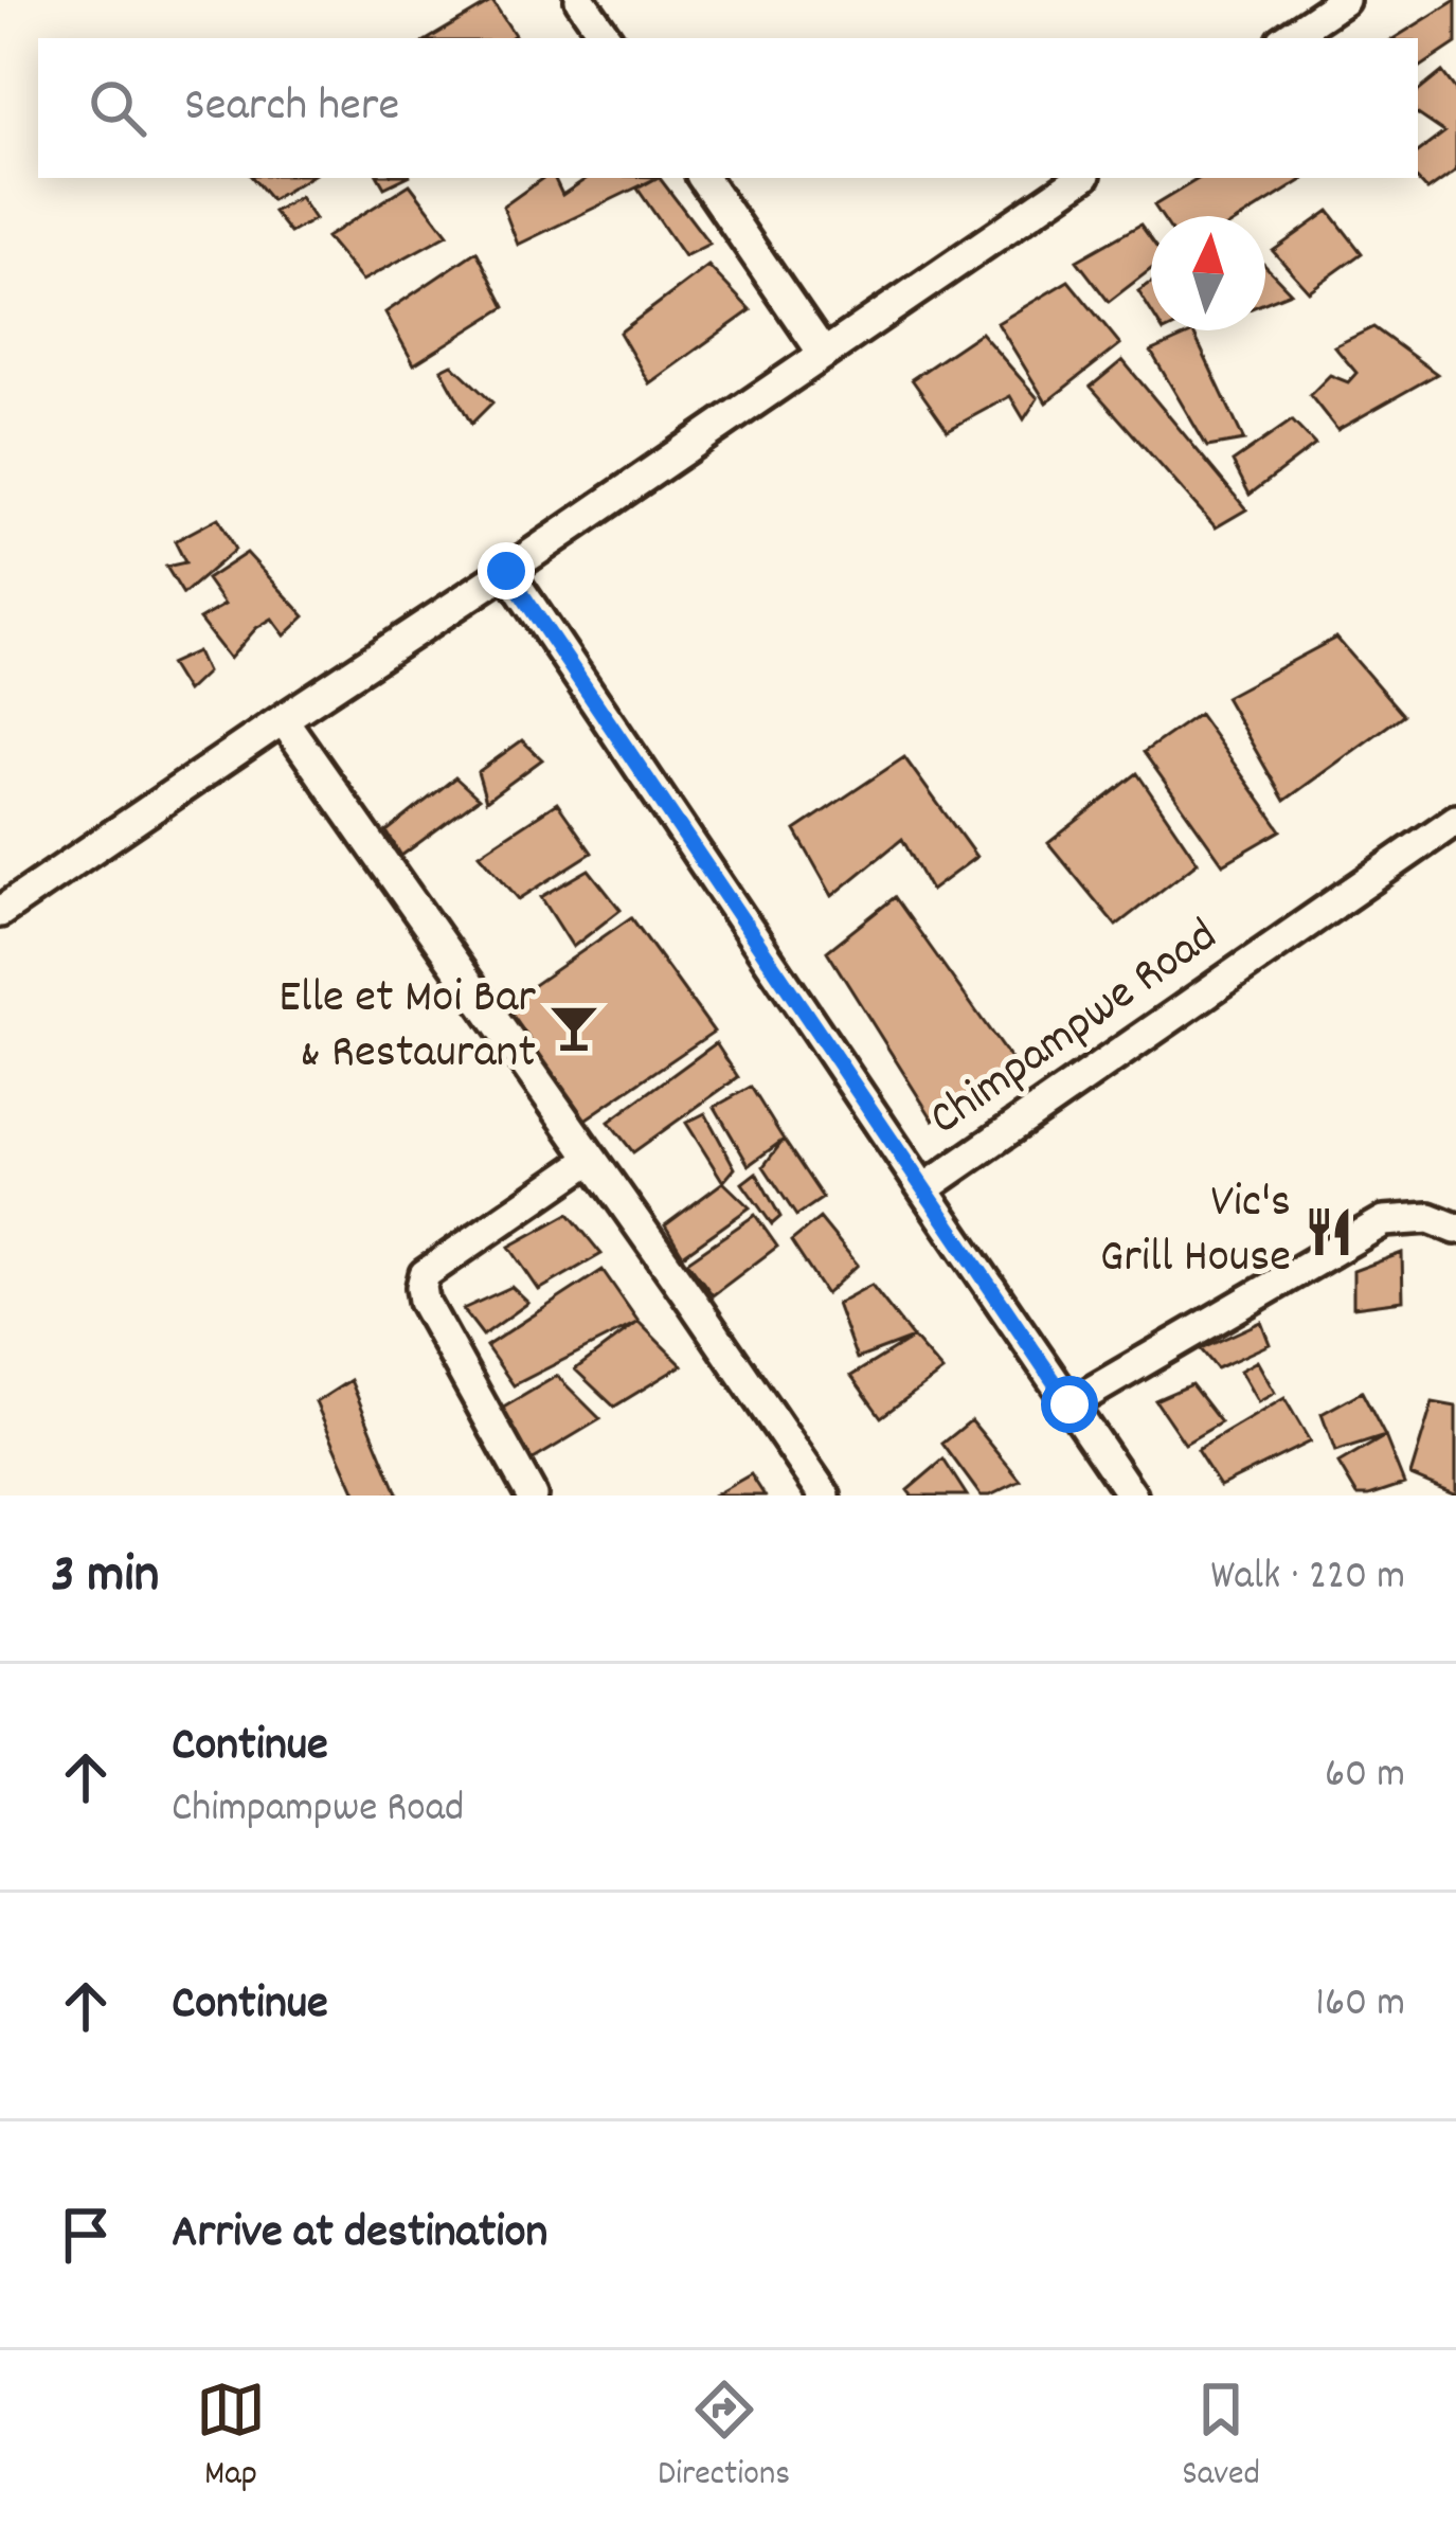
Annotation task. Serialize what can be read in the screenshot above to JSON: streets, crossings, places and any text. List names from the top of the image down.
{
  "streets": {
    "street": ["Chimpampwe Road"]
  },
  "places": {
    "bar": ["Elle et Moi Bar & Restaurant"],
    "restaurant": ["Vic's Grill House"]
  },
  "north": "top",
  "page": {
    "search": "Search here",
    "heading": ["3 min", "Walk · 220 m"],
    "list": [
      ["Continue", "Chimpampwe Road", "60 m"],
      ["Continue", "160 m"],
      "Arrive at destination"
    ],
    "nav": ["Map", "Directions", "Saved"]
  }
}
